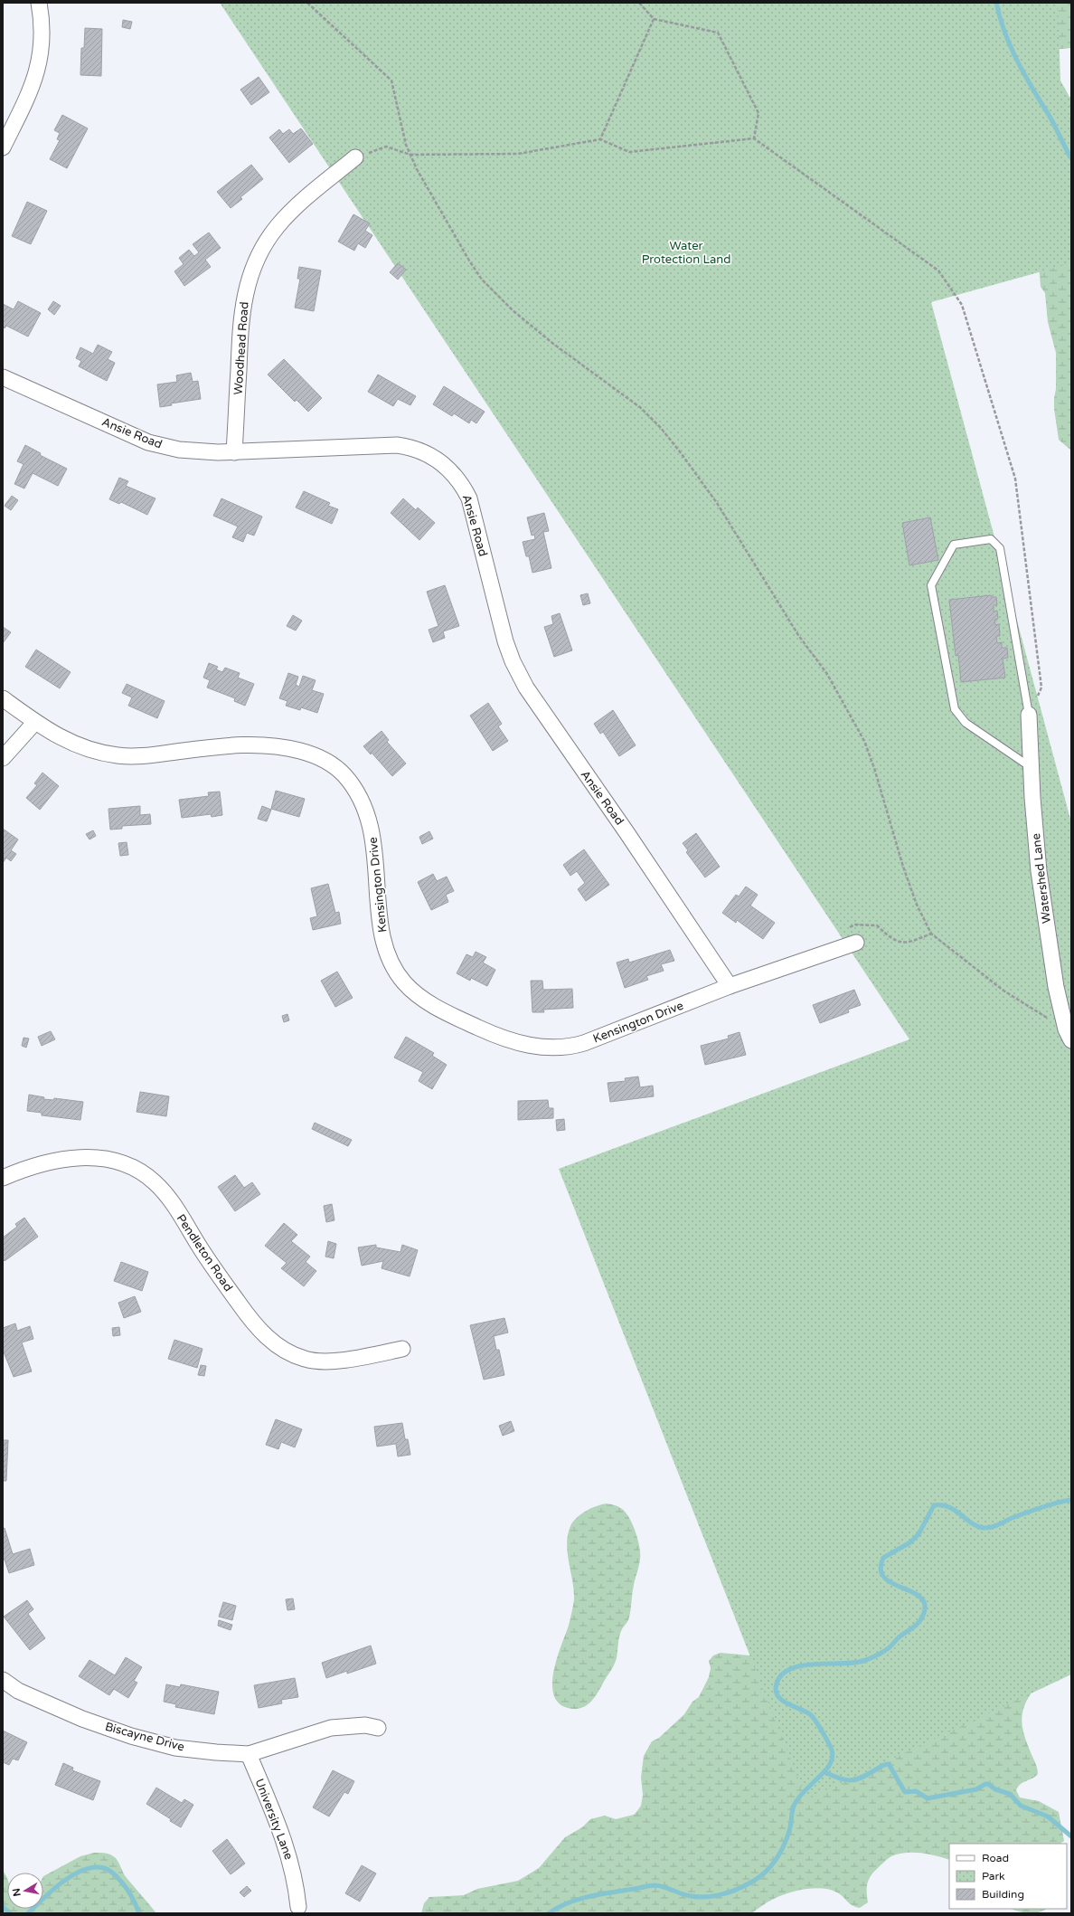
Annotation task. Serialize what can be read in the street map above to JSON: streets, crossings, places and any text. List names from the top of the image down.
{
  "streets": {
    "street": [
      "Woodhead Road",
      "Ansie Road",
      "Watershed Lane",
      "Kensington Drive",
      "Pendleton Road",
      "Biscayne Drive",
      "University Lane"
    ]
  },
  "crossings": [
    ["Woodhead Road", "Ansie Road"],
    ["Ansie Road", "Kensington Drive"],
    ["Biscayne Drive", "University Lane"]
  ],
  "parks": ["Water Protection Land"],
  "legend": ["Road", "Park", "Building"],
  "north": "left"
}
